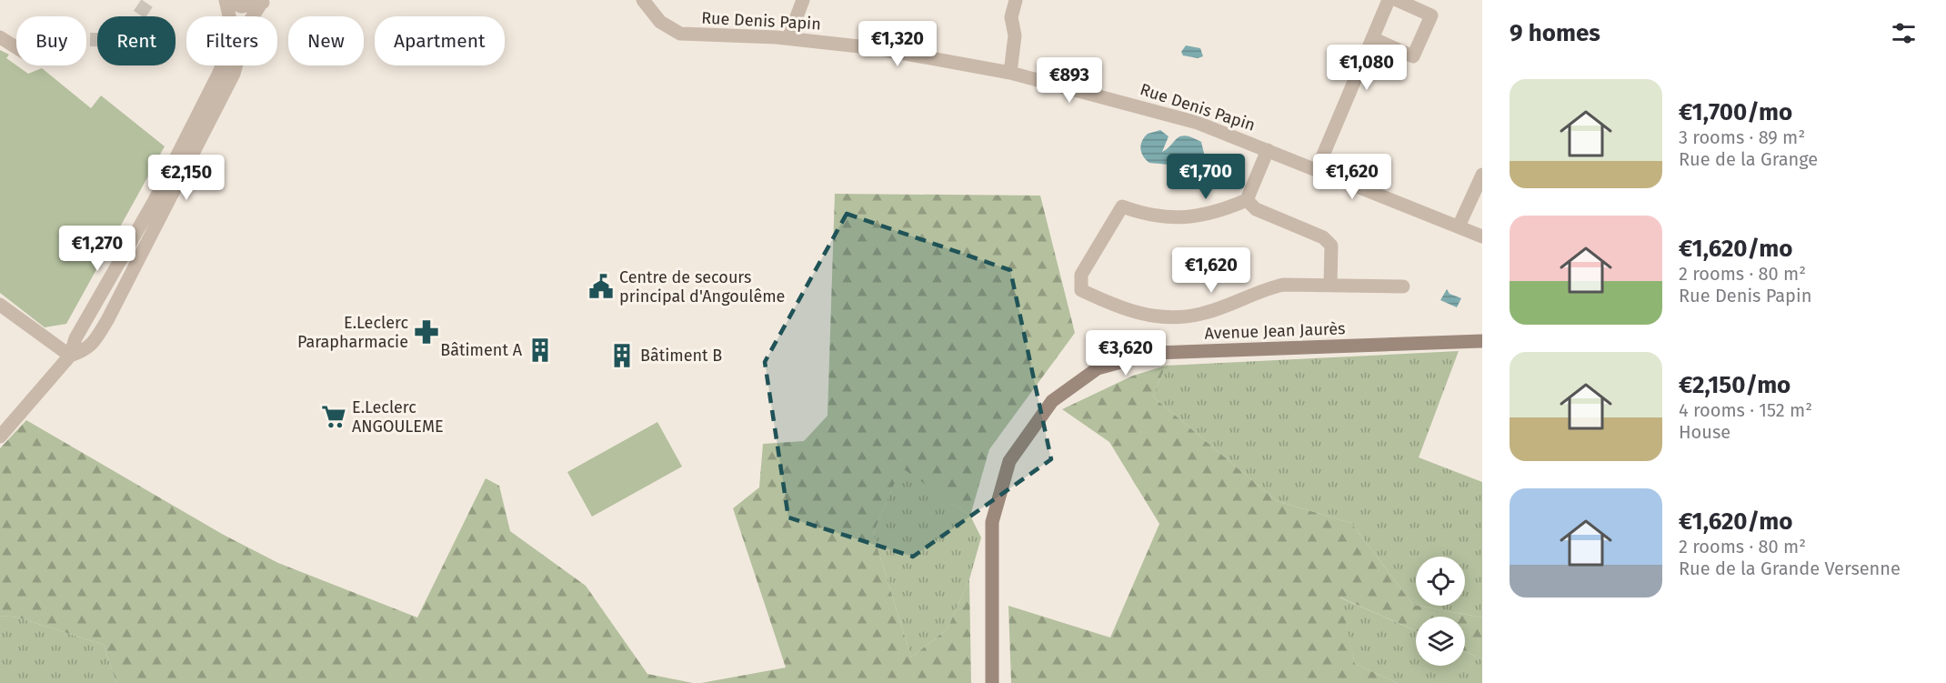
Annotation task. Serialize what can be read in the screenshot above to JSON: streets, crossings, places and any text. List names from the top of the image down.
{
  "streets": {
    "main road": ["Avenue Jean Jaurès"],
    "street": ["Rue Denis Papin"]
  },
  "places": {
    "public building": ["Centre de secours principal d'Angoulême"],
    "pharmacy": ["E.Leclerc Parapharmacie"],
    "building": ["Bâtiment A", "Bâtiment B"],
    "supermarket": ["E.Leclerc ANGOULEME"]
  },
  "page": {
    "heading": "9 homes",
    "chip": [
      "Buy",
      "Rent",
      "Filters",
      "New",
      "Apartment"
    ],
    "price": [
      "€1,320",
      "€1,080",
      "€893",
      "€1,700",
      "€1,620",
      "€2,150",
      "€1,270",
      "€1,620",
      "€3,620"
    ],
    "list": [
      {
        "name": "€1,700/mo",
        "note": "3 rooms · 89 m² · Rue de la Grange"
      },
      {
        "name": "€1,620/mo",
        "note": "2 rooms · 80 m² · Rue Denis Papin"
      },
      {
        "name": "€2,150/mo",
        "note": "4 rooms · 152 m² · House"
      },
      {
        "name": "€1,620/mo",
        "note": "2 rooms · 80 m² · Rue de la Grande Versenne"
      }
    ]
  }
}
